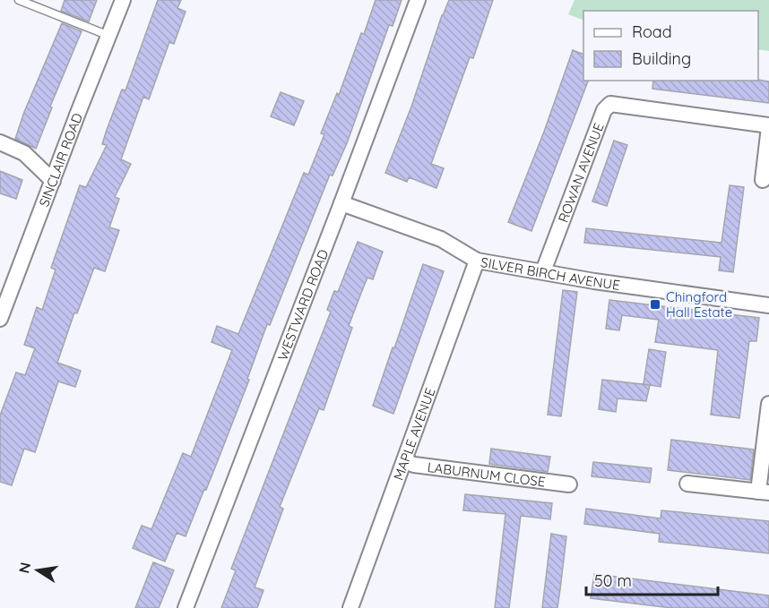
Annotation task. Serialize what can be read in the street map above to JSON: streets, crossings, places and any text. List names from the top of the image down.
{
  "streets": {
    "street": [
      "SINCLAIR ROAD",
      "ROWAN AVENUE",
      "SILVER BIRCH AVENUE",
      "WESTWARD ROAD",
      "MAPLE AVENUE",
      "LABURNUM CLOSE"
    ]
  },
  "crossings": [
    ["ROWAN AVENUE", "SILVER BIRCH AVENUE"],
    ["SILVER BIRCH AVENUE", "WESTWARD ROAD"],
    ["SILVER BIRCH AVENUE", "MAPLE AVENUE"],
    ["MAPLE AVENUE", "LABURNUM CLOSE"]
  ],
  "places": {
    "transit": ["Chingford Hall Estate"]
  },
  "legend": ["Road", "Building"],
  "scale_bar": "50 m",
  "north": "left"
}
